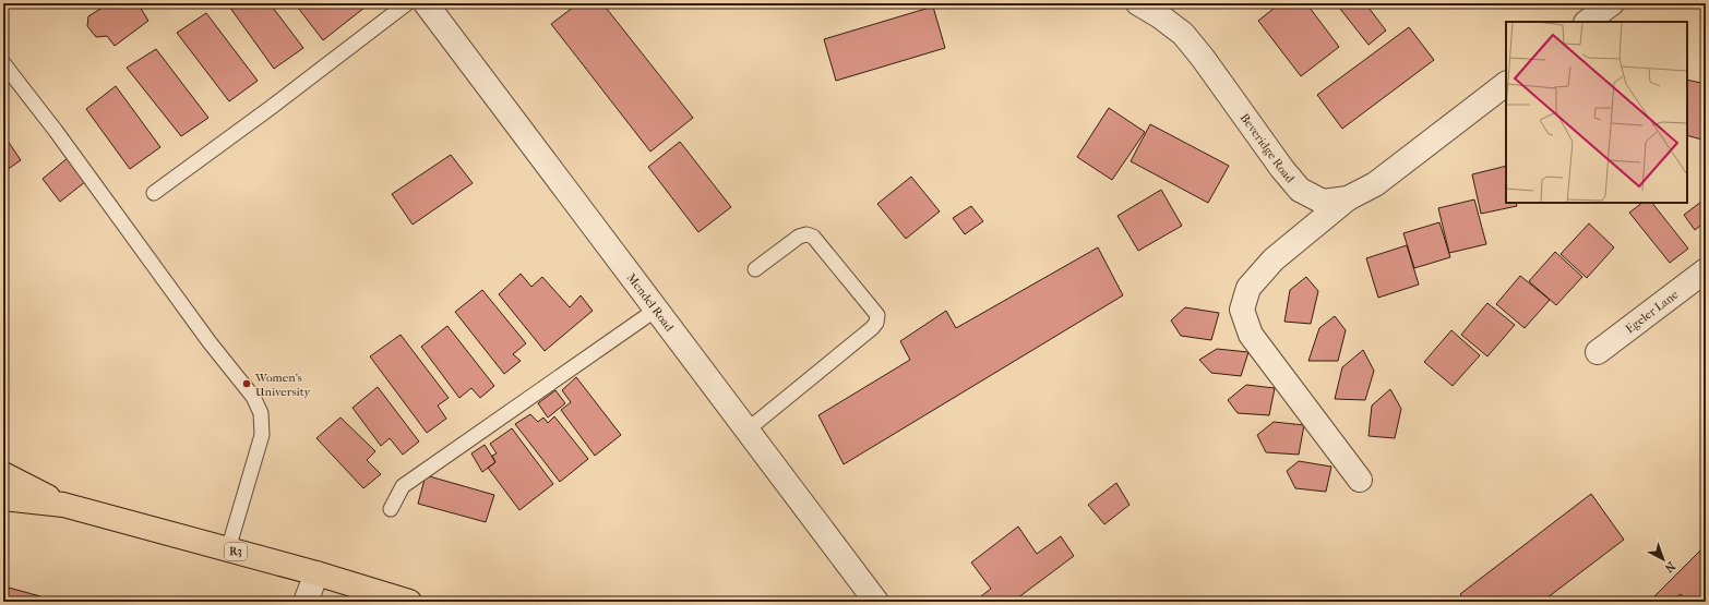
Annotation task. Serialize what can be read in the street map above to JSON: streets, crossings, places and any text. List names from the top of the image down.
{
  "streets": {
    "highway": ["R3"],
    "street": ["Beveridge Road", "Mendel Road", "Egeler Lane"]
  },
  "places": ["Women's University"],
  "north": "bottom right"
}
